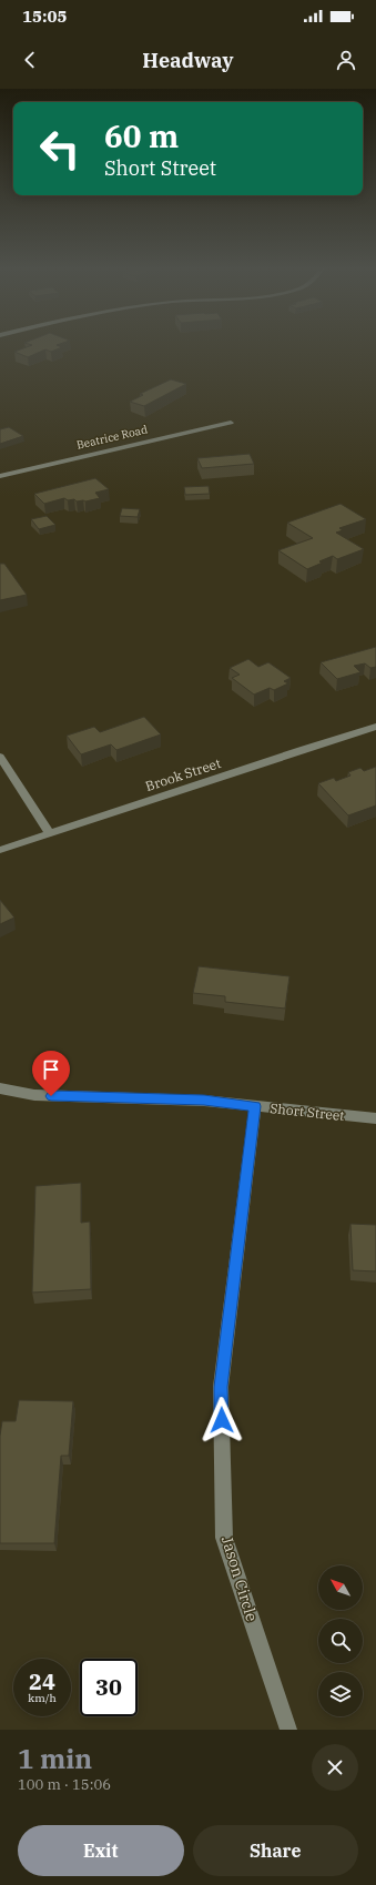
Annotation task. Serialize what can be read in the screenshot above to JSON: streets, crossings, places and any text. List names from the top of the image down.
{
  "streets": {
    "street": [
      "Beatrice Road",
      "Brook Street",
      "Short Street",
      "Jason Circle"
    ]
  },
  "crossings": [
    ["Short Street", "Jason Circle"]
  ],
  "north": "top left",
  "page": {
    "status": "15:05",
    "header": "Headway",
    "turn": ["60 m", "Short Street"],
    "speed": "24 km/h",
    "limit": "30",
    "heading": ["1 min", "100 m · 15:06"],
    "buttons": ["Exit", "Share"]
  }
}
